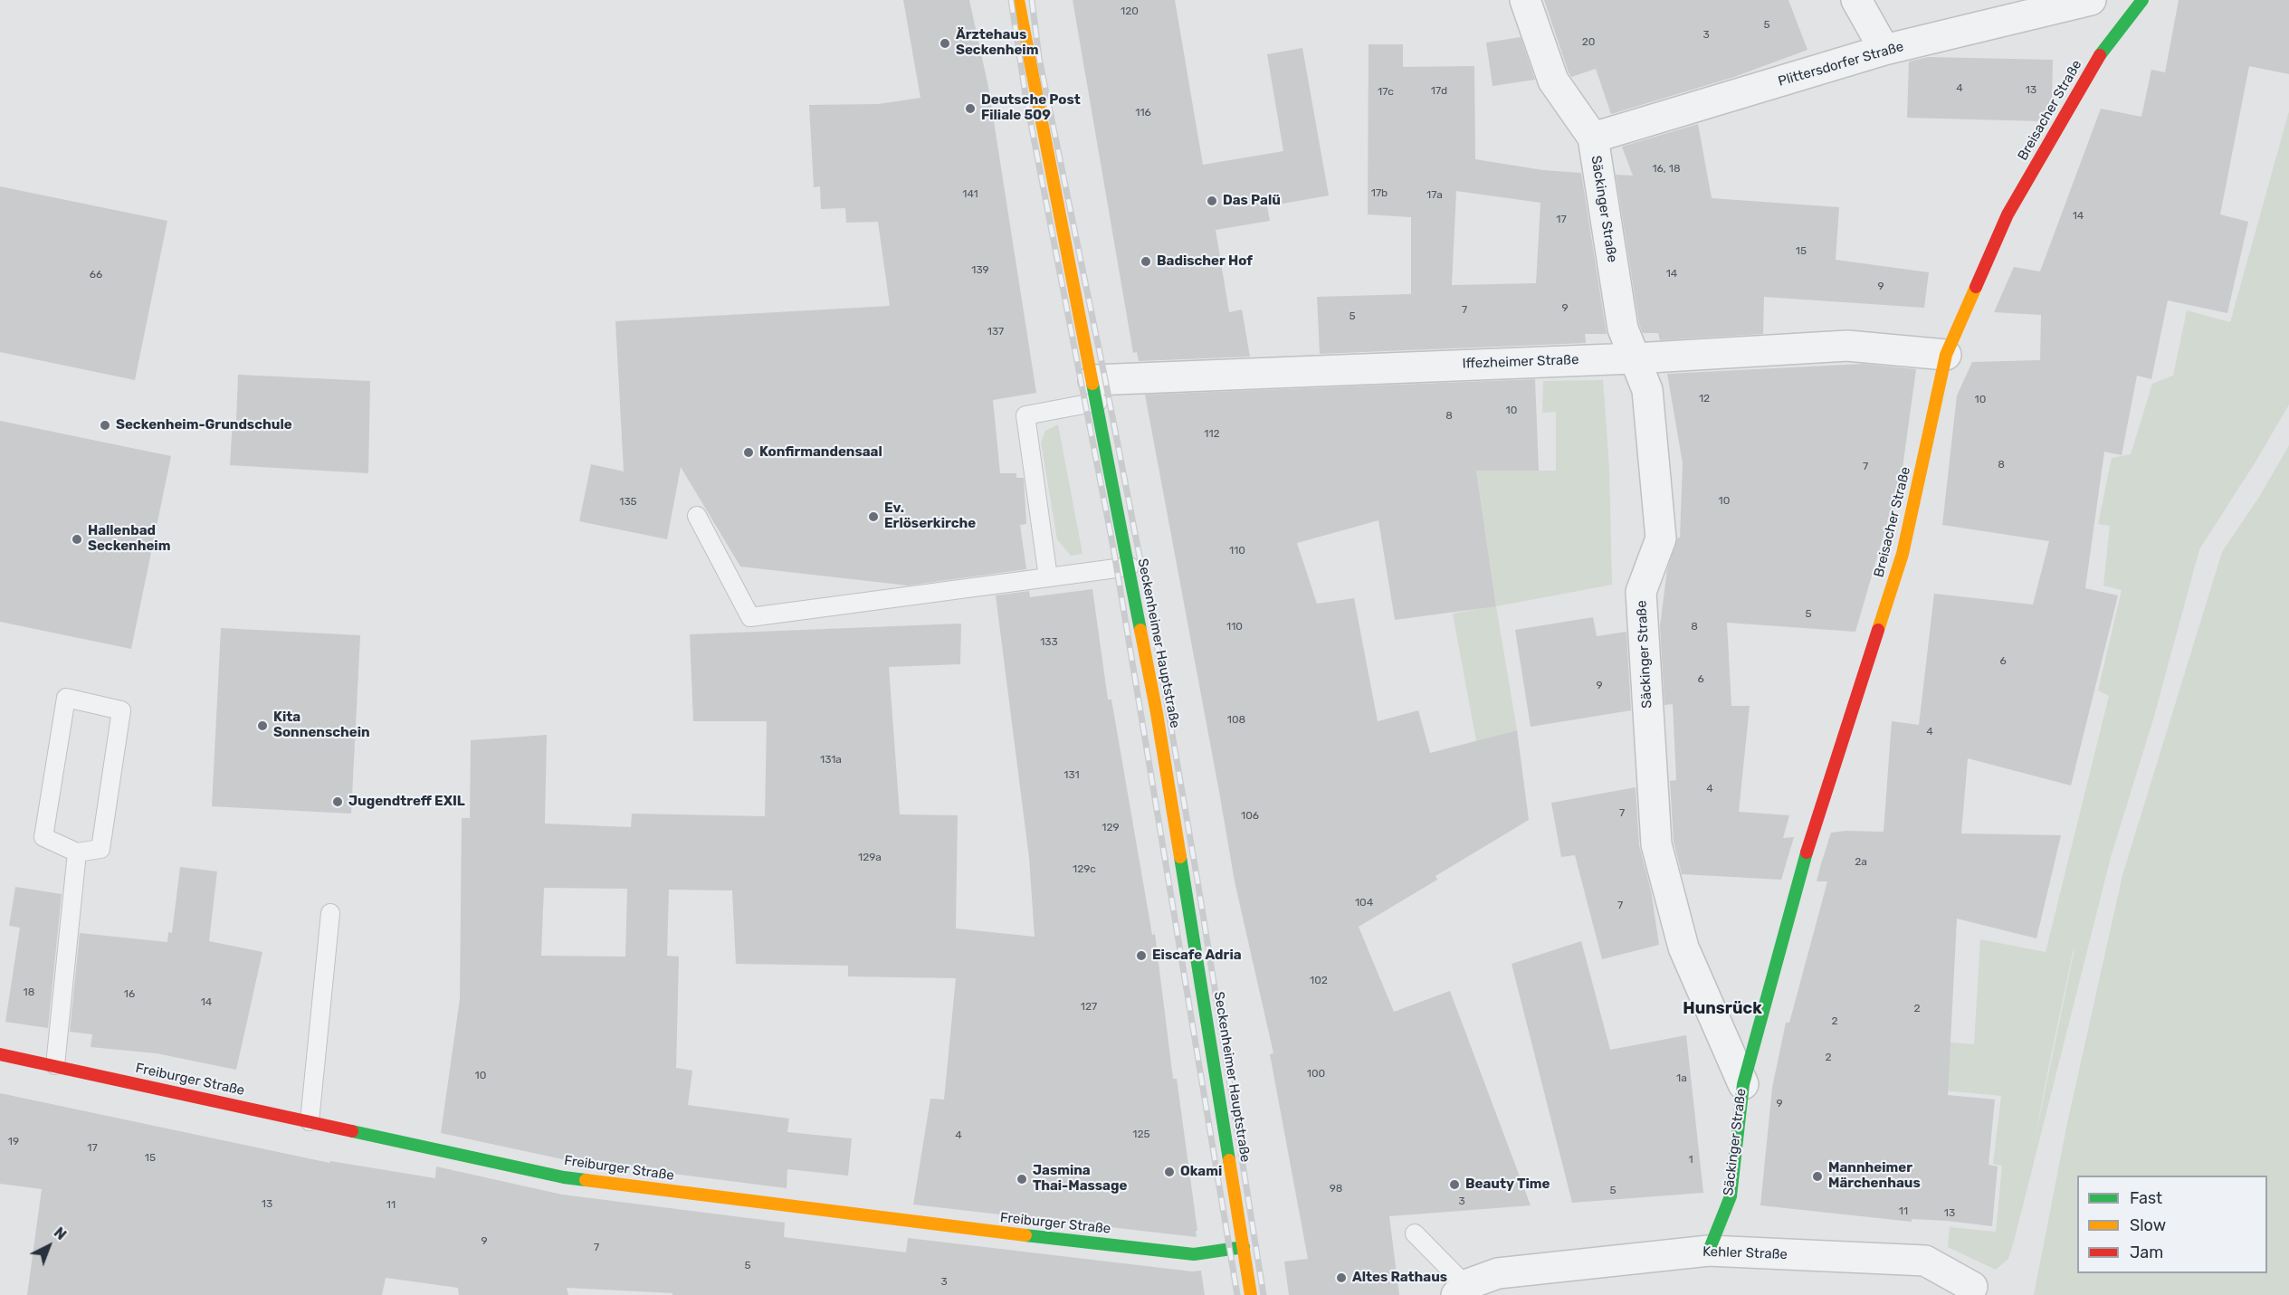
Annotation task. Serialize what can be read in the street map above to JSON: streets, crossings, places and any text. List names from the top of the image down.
{
  "streets": {
    "street": [
      "Plittersdorfer Straße",
      "Breisacher Straße",
      "Säckinger Straße",
      "Iffezheimer Straße",
      "Seckenheimer Hauptstraße",
      "Freiburger Straße",
      "Kehler Straße"
    ]
  },
  "crossings": [
    ["Plittersdorfer Straße", "Säckinger Straße"],
    ["Breisacher Straße", "Säckinger Straße"],
    ["Breisacher Straße", "Iffezheimer Straße"],
    ["Säckinger Straße", "Iffezheimer Straße"],
    ["Säckinger Straße", "Kehler Straße"],
    ["Iffezheimer Straße", "Seckenheimer Hauptstraße"],
    ["Seckenheimer Hauptstraße", "Freiburger Straße"]
  ],
  "districts": ["Hunsrück"],
  "places": [
    "Ärztehaus Seckenheim",
    "Deutsche Post Filiale 509",
    "Das Palü",
    "Badischer Hof",
    "Seckenheim-Grundschule",
    "Konfirmandensaal",
    "Ev. Erlöserkirche",
    "Hallenbad Seckenheim",
    "Kita Sonnenschein",
    "Jugendtreff EXIL",
    "Eiscafe Adria",
    "Okami",
    "Mannheimer Märchenhaus",
    "Jasmina Thai-Massage",
    "Beauty Time",
    "Altes Rathaus"
  ],
  "house_numbers": [
    "120",
    "5",
    "3",
    "20",
    "4",
    "13",
    "17d",
    "17c",
    "116",
    "16, 18",
    "17b",
    "141",
    "17a",
    "14",
    "17",
    "15",
    "139",
    "14",
    "66",
    "9",
    "9",
    "7",
    "5",
    "137",
    "12",
    "10",
    "10",
    "8",
    "112",
    "8",
    "7",
    "10",
    "135",
    "110",
    "5",
    "110",
    "8",
    "133",
    "6",
    "6",
    "9",
    "108",
    "4",
    "131a",
    "131",
    "4",
    "7",
    "106",
    "129",
    "129a",
    "2a",
    "129c",
    "104",
    "7",
    "102",
    "18",
    "16",
    "14",
    "127",
    "2",
    "2",
    "2",
    "100",
    "10",
    "1a",
    "9",
    "125",
    "4",
    "19",
    "17",
    "15",
    "1",
    "98",
    "5",
    "3",
    "13",
    "11",
    "11",
    "13",
    "9",
    "7",
    "5",
    "3"
  ],
  "legend": ["Fast", "Slow", "Jam"],
  "north": "top right"
}
